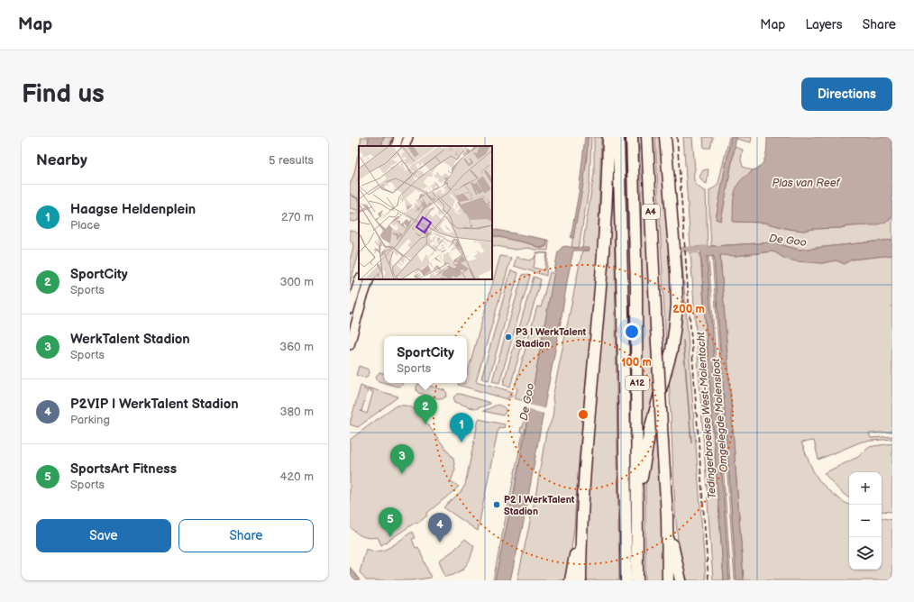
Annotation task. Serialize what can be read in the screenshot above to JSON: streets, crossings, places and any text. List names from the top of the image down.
{
  "streets": {
    "highway": ["A4", "A12"]
  },
  "water": [
    "Plas van Reef",
    "De Goo",
    "Tedingerbroekse West-Molentocht",
    "Omgelegde Molensloot"
  ],
  "places": ["P3 | WerkTalent Stadion", "P2 | WerkTalent Stadion"],
  "page": {
    "header": "Map",
    "nav": ["Map", "Layers", "Share"],
    "buttons": [
      "Directions",
      ["Save", "Share"]
    ],
    "title": "Find us",
    "heading": ["Nearby", "5 results"],
    "list": [
      {
        "mark": "1",
        "name": "Haagse Heldenplein",
        "note": "Place",
        "value": "270 m"
      },
      {
        "mark": "2",
        "name": "SportCity",
        "note": "Sports",
        "value": "300 m"
      },
      {
        "mark": "3",
        "name": "WerkTalent Stadion",
        "note": "Sports",
        "value": "360 m"
      },
      {
        "mark": "4",
        "name": "P2VIP | WerkTalent Stadion",
        "note": "Parking",
        "value": "380 m"
      },
      {
        "mark": "5",
        "name": "SportsArt Fitness",
        "note": "Sports",
        "value": "420 m"
      }
    ],
    "popup": ["SportCity", "Sports"],
    "pins": [
      "2",
      "1",
      "3",
      "5",
      "4"
    ],
    "map_buttons": ["+", "−"]
  },
  "rings": ["200 m", "100 m"]
}
